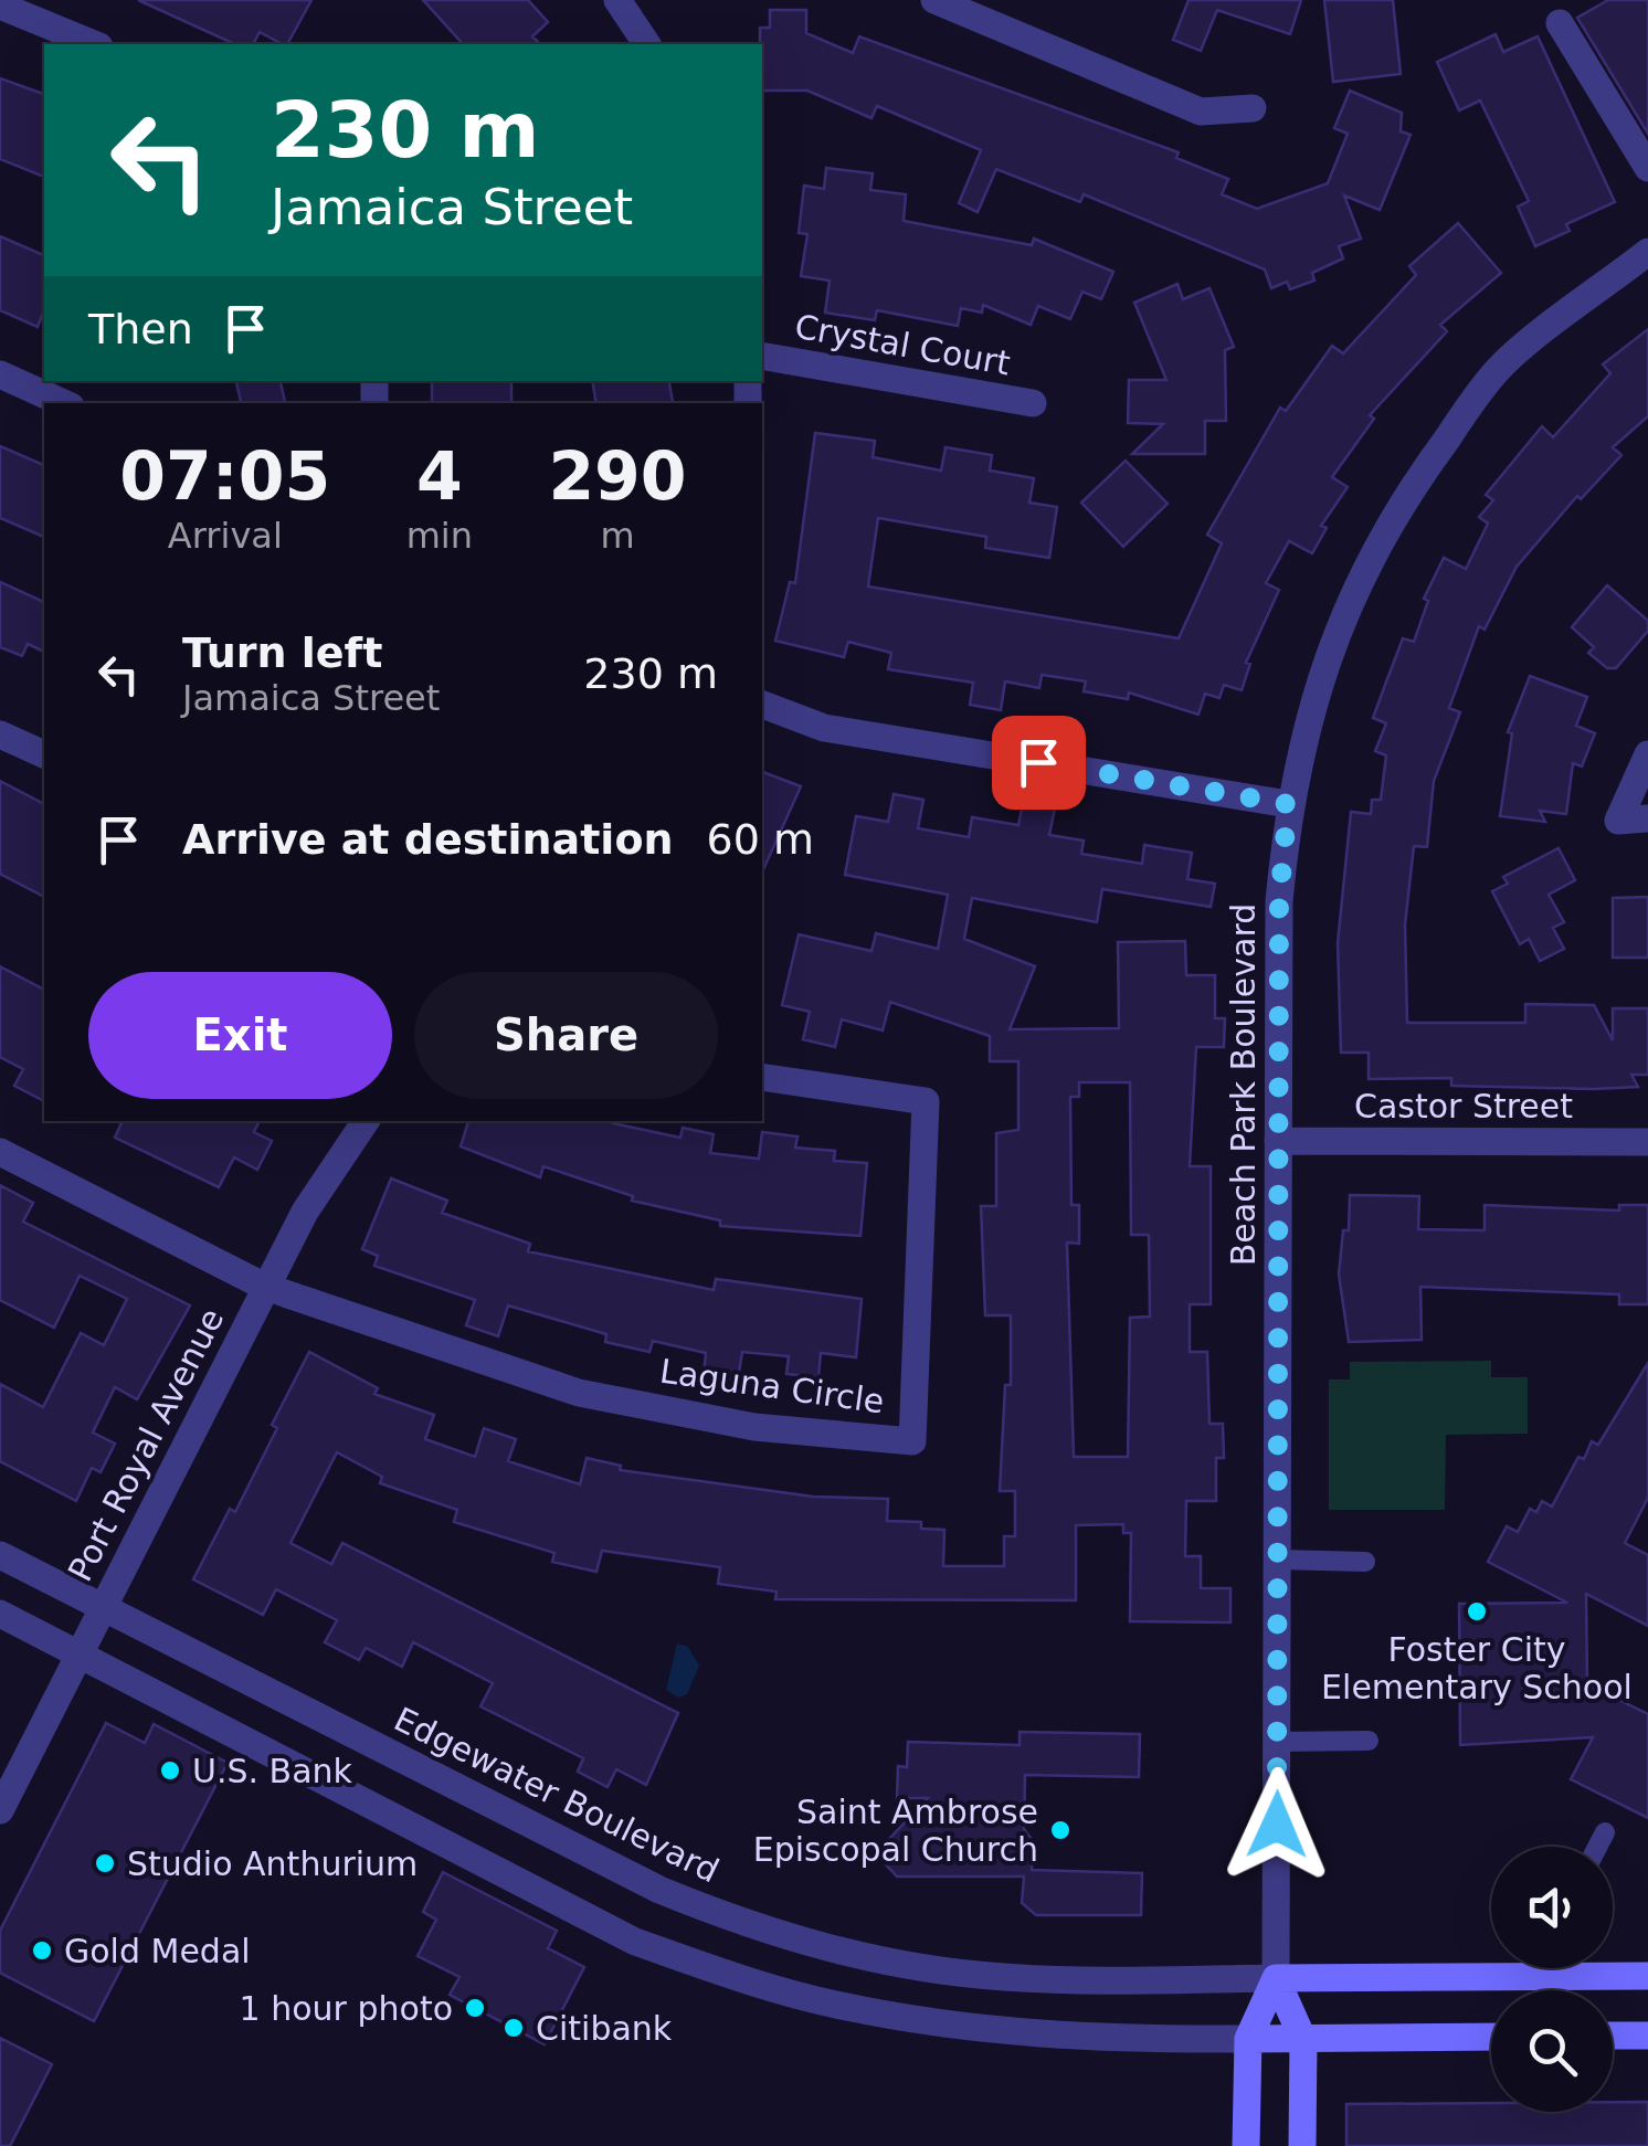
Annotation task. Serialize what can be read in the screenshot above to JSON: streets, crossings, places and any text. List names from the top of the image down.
{
  "streets": {
    "main road": ["Beach Park Boulevard", "Edgewater Boulevard"],
    "street": [
      "Crystal Court",
      "Castor Street",
      "Laguna Circle",
      "Port Royal Avenue"
    ]
  },
  "crossings": [
    ["Beach Park Boulevard", "Castor Street"],
    ["Beach Park Boulevard", "Edgewater Boulevard"],
    ["Laguna Circle", "Port Royal Avenue"],
    ["Port Royal Avenue", "Edgewater Boulevard"]
  ],
  "places": [
    "Foster City Elementary School",
    "U.S. Bank",
    "Saint Ambrose Episcopal Church",
    "Studio Anthurium",
    "Gold Medal",
    "1 hour photo",
    "Citibank"
  ],
  "page": {
    "turn": ["230 m", "Jamaica Street"],
    "then": "Then",
    "eta": [
      "07:05",
      "Arrival",
      "4",
      "min",
      "290",
      "m"
    ],
    "list": [
      {
        "name": "Turn left",
        "note": "Jamaica Street",
        "value": "230 m"
      },
      {
        "name": "Arrive at destination",
        "value": "60 m"
      }
    ],
    "buttons": ["Exit", "Share"]
  }
}
